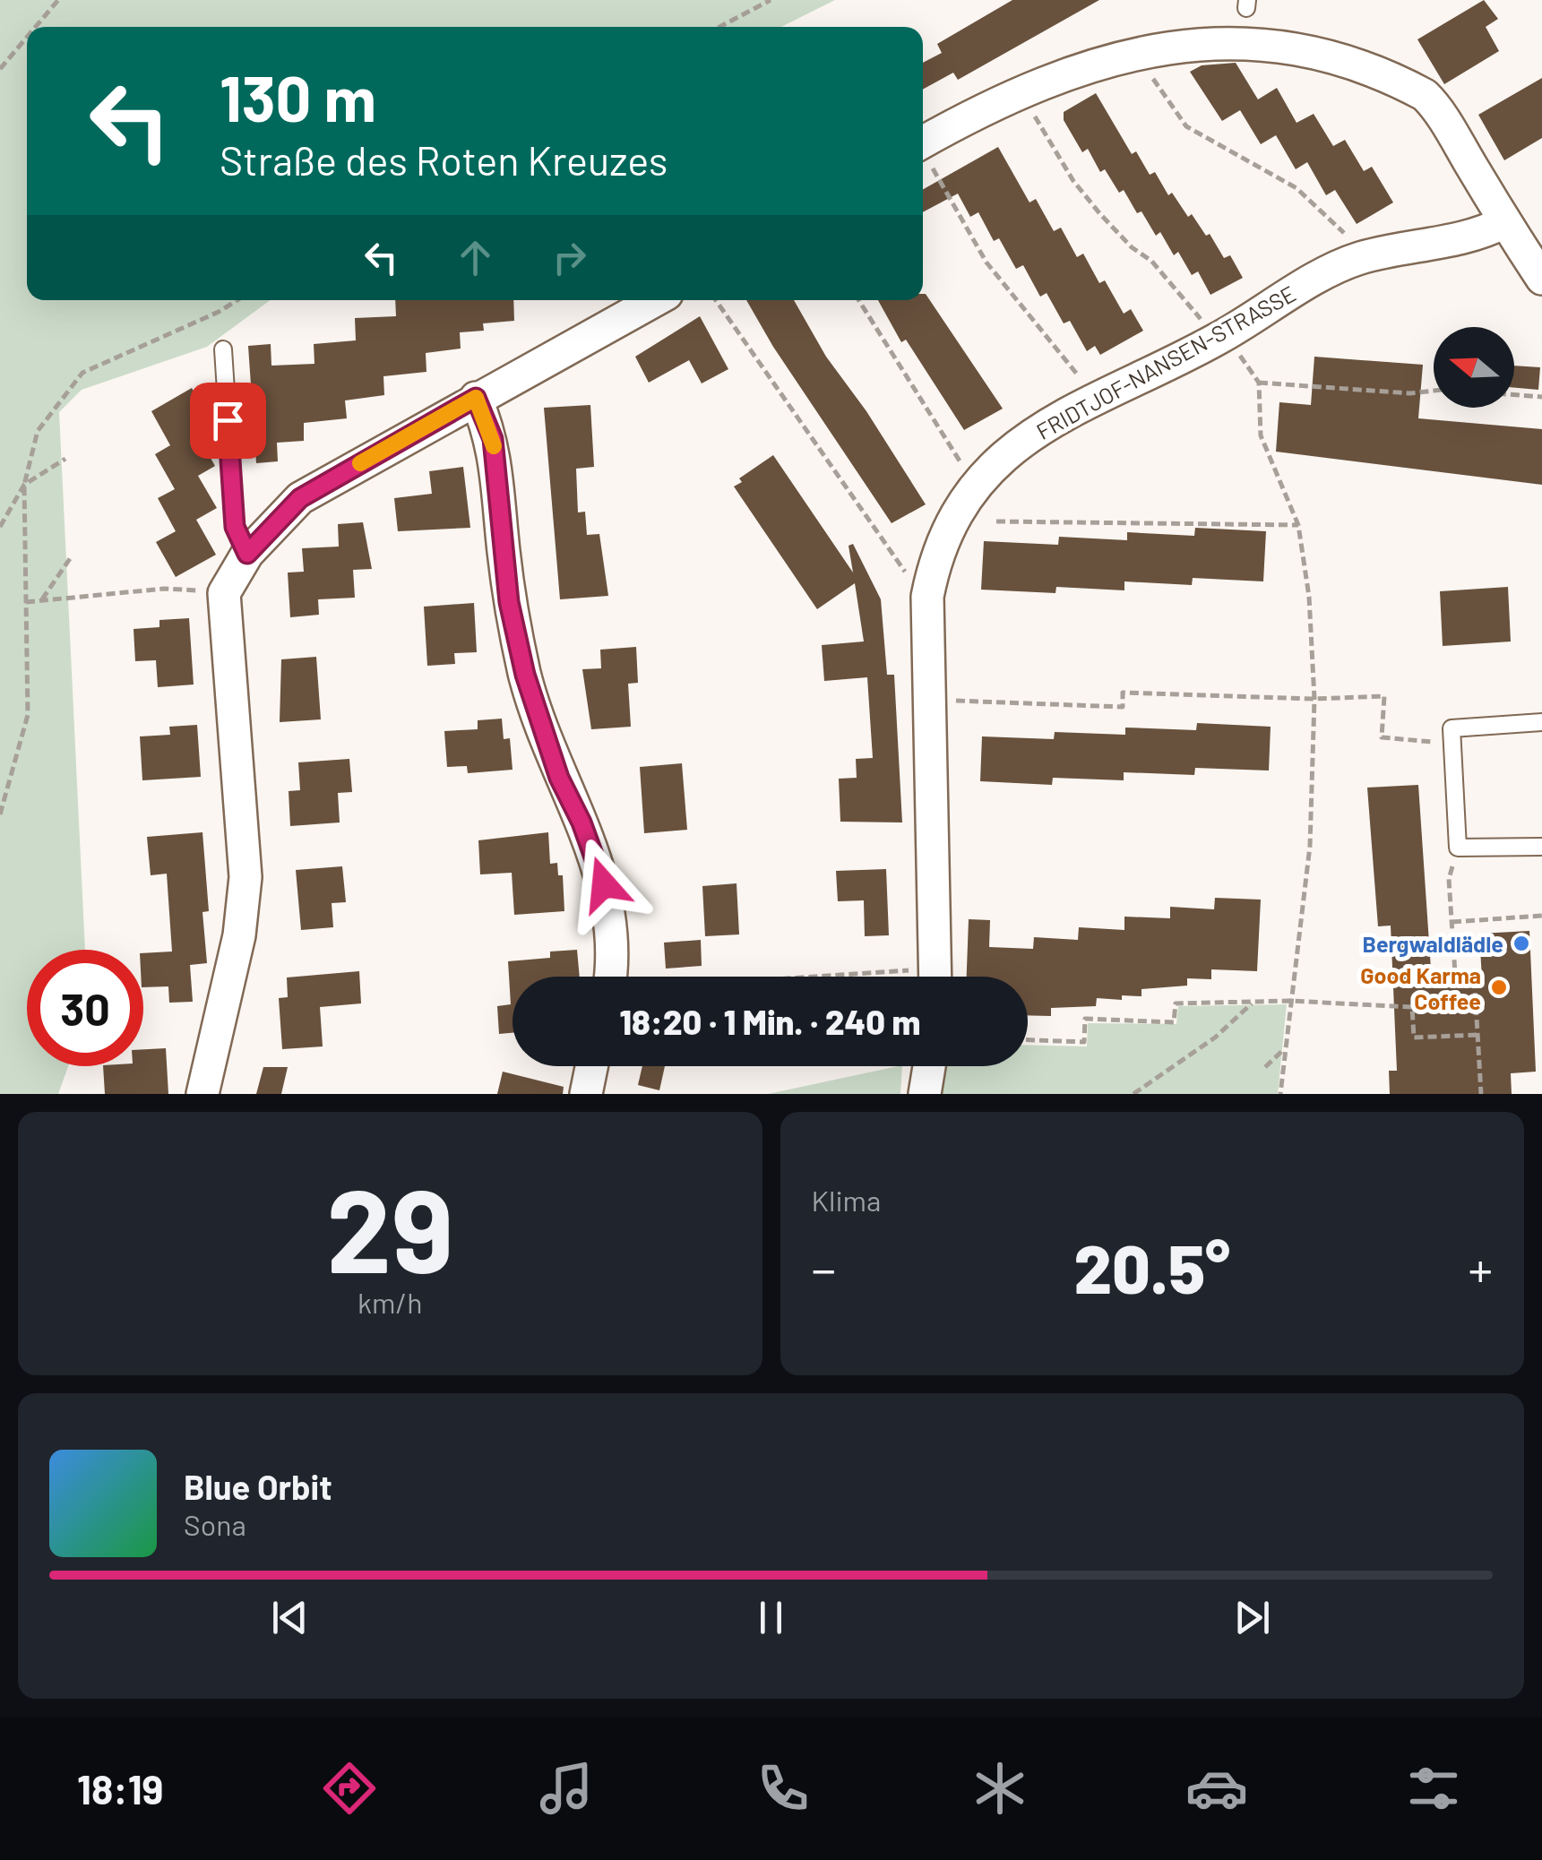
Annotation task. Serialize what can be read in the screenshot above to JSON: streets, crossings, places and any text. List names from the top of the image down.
{
  "streets": {
    "street": ["FRIDTJOF-NANSEN-STRASSE"]
  },
  "places": ["Bergwaldlädle", "Good Karma Coffee"],
  "north": "left",
  "page": {
    "turn": ["130 m", "Straße des Roten Kreuzes"],
    "limit": "30",
    "trip": "18:20 · 1 Min. · 240 m",
    "tile": [
      ["29", "km/h"],
      "Klima"
    ],
    "heat": ["−", "20.5°", "+"],
    "song": ["Blue Orbit", "Sona"],
    "tabs": "18:19"
  }
}
